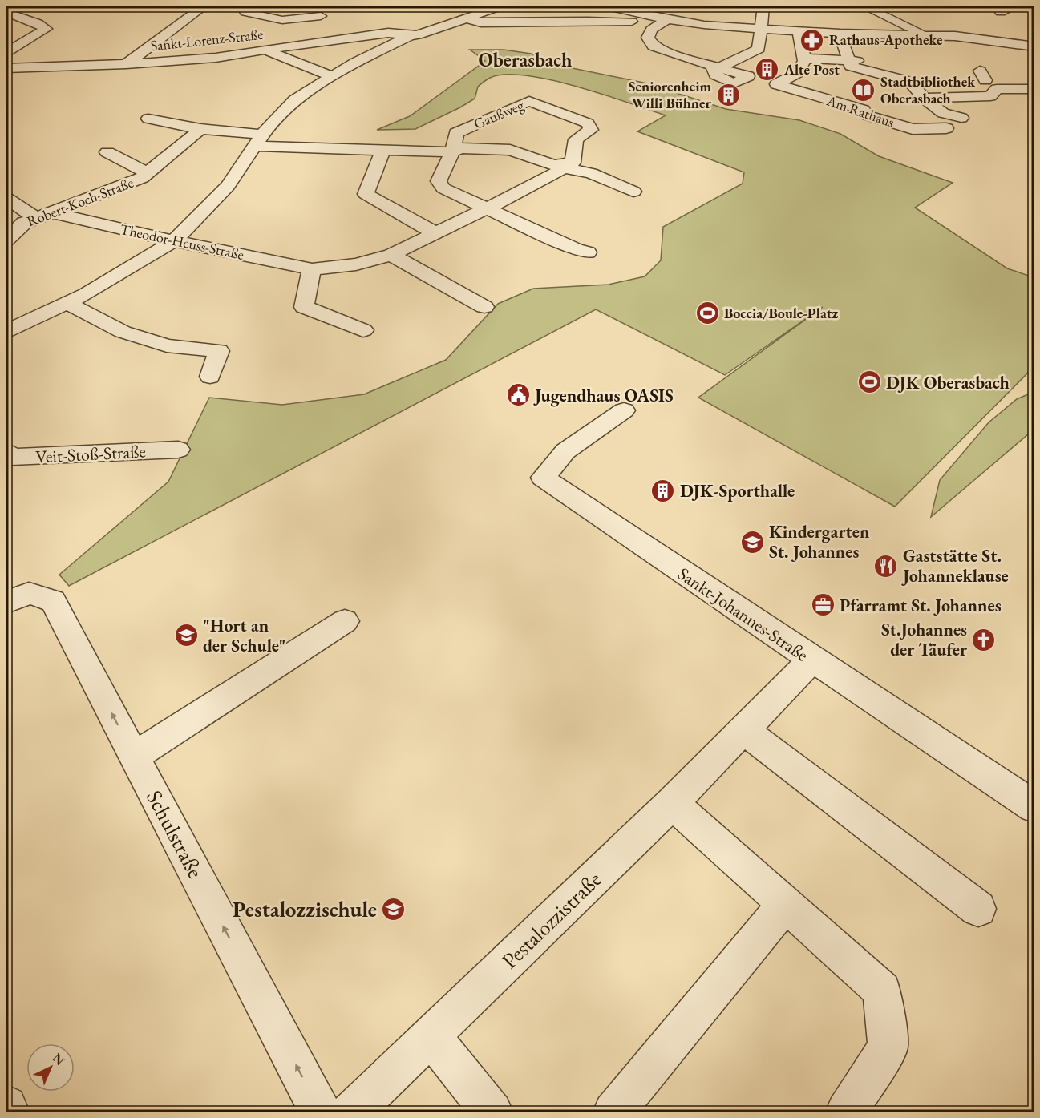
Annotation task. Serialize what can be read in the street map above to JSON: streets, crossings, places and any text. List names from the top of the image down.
{
  "streets": {
    "street": [
      "Sankt-Lorenz-Straße",
      "Am Rathaus",
      "Gaußweg",
      "Robert-Koch-Straße",
      "Theodor-Heuss-Straße",
      "Veit-Stoß-Straße",
      "Sankt-Johannes-Straße",
      "Schulstraße",
      "Pestalozzistraße"
    ]
  },
  "crossings": [
    ["Gaußweg", "Theodor-Heuss-Straße"],
    ["Robert-Koch-Straße", "Theodor-Heuss-Straße"],
    ["Sankt-Johannes-Straße", "Pestalozzistraße"]
  ],
  "one_way": ["Schulstraße"],
  "districts": ["Oberasbach"],
  "places": {
    "pharmacy": ["Rathaus-Apotheke"],
    "building": ["Alte Post", "Seniorenheim Willi Bühner", "DJK-Sporthalle"],
    "library": ["Stadtbibliothek Oberasbach"],
    "sports": ["Boccia/Boule-Platz", "DJK Oberasbach"],
    "public building": ["Jugendhaus OASIS"],
    "school or university": ["Kindergarten St. Johannes", "\"Hort an der Schule\"", "Pestalozzischule"],
    "restaurant": ["Gaststätte St. Johanneklause"],
    "office": ["Pfarramt St. Johannes"],
    "church": ["St.Johannes der Täufer"]
  },
  "north": "top right"
}
